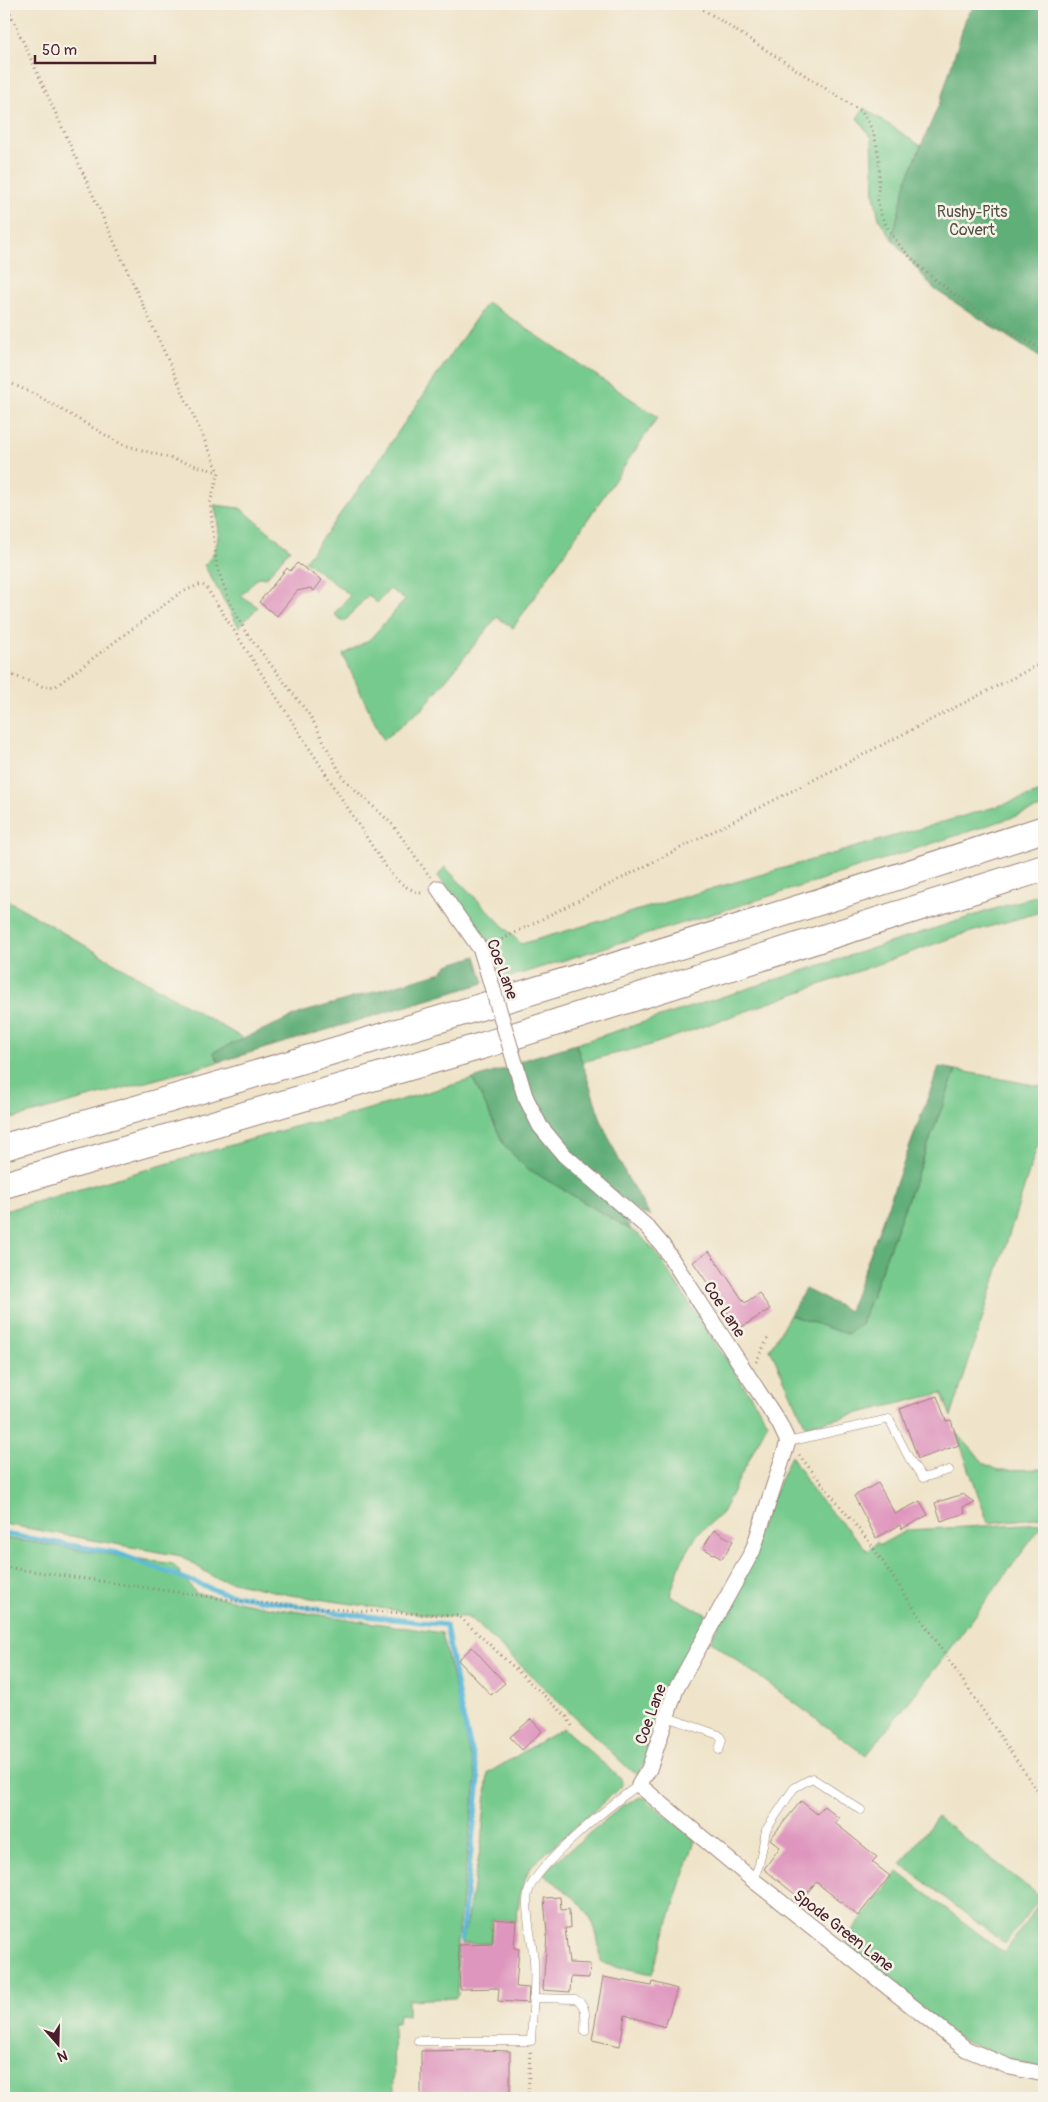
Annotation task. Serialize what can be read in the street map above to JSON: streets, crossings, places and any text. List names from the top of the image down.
{
  "streets": {
    "street": ["Coe Lane", "Spode Green Lane"]
  },
  "crossings": [
    ["Coe Lane", "Spode Green Lane"]
  ],
  "parks": ["Rushy-Pits Covert"],
  "scale_bar": "50 m",
  "north": "bottom"
}
